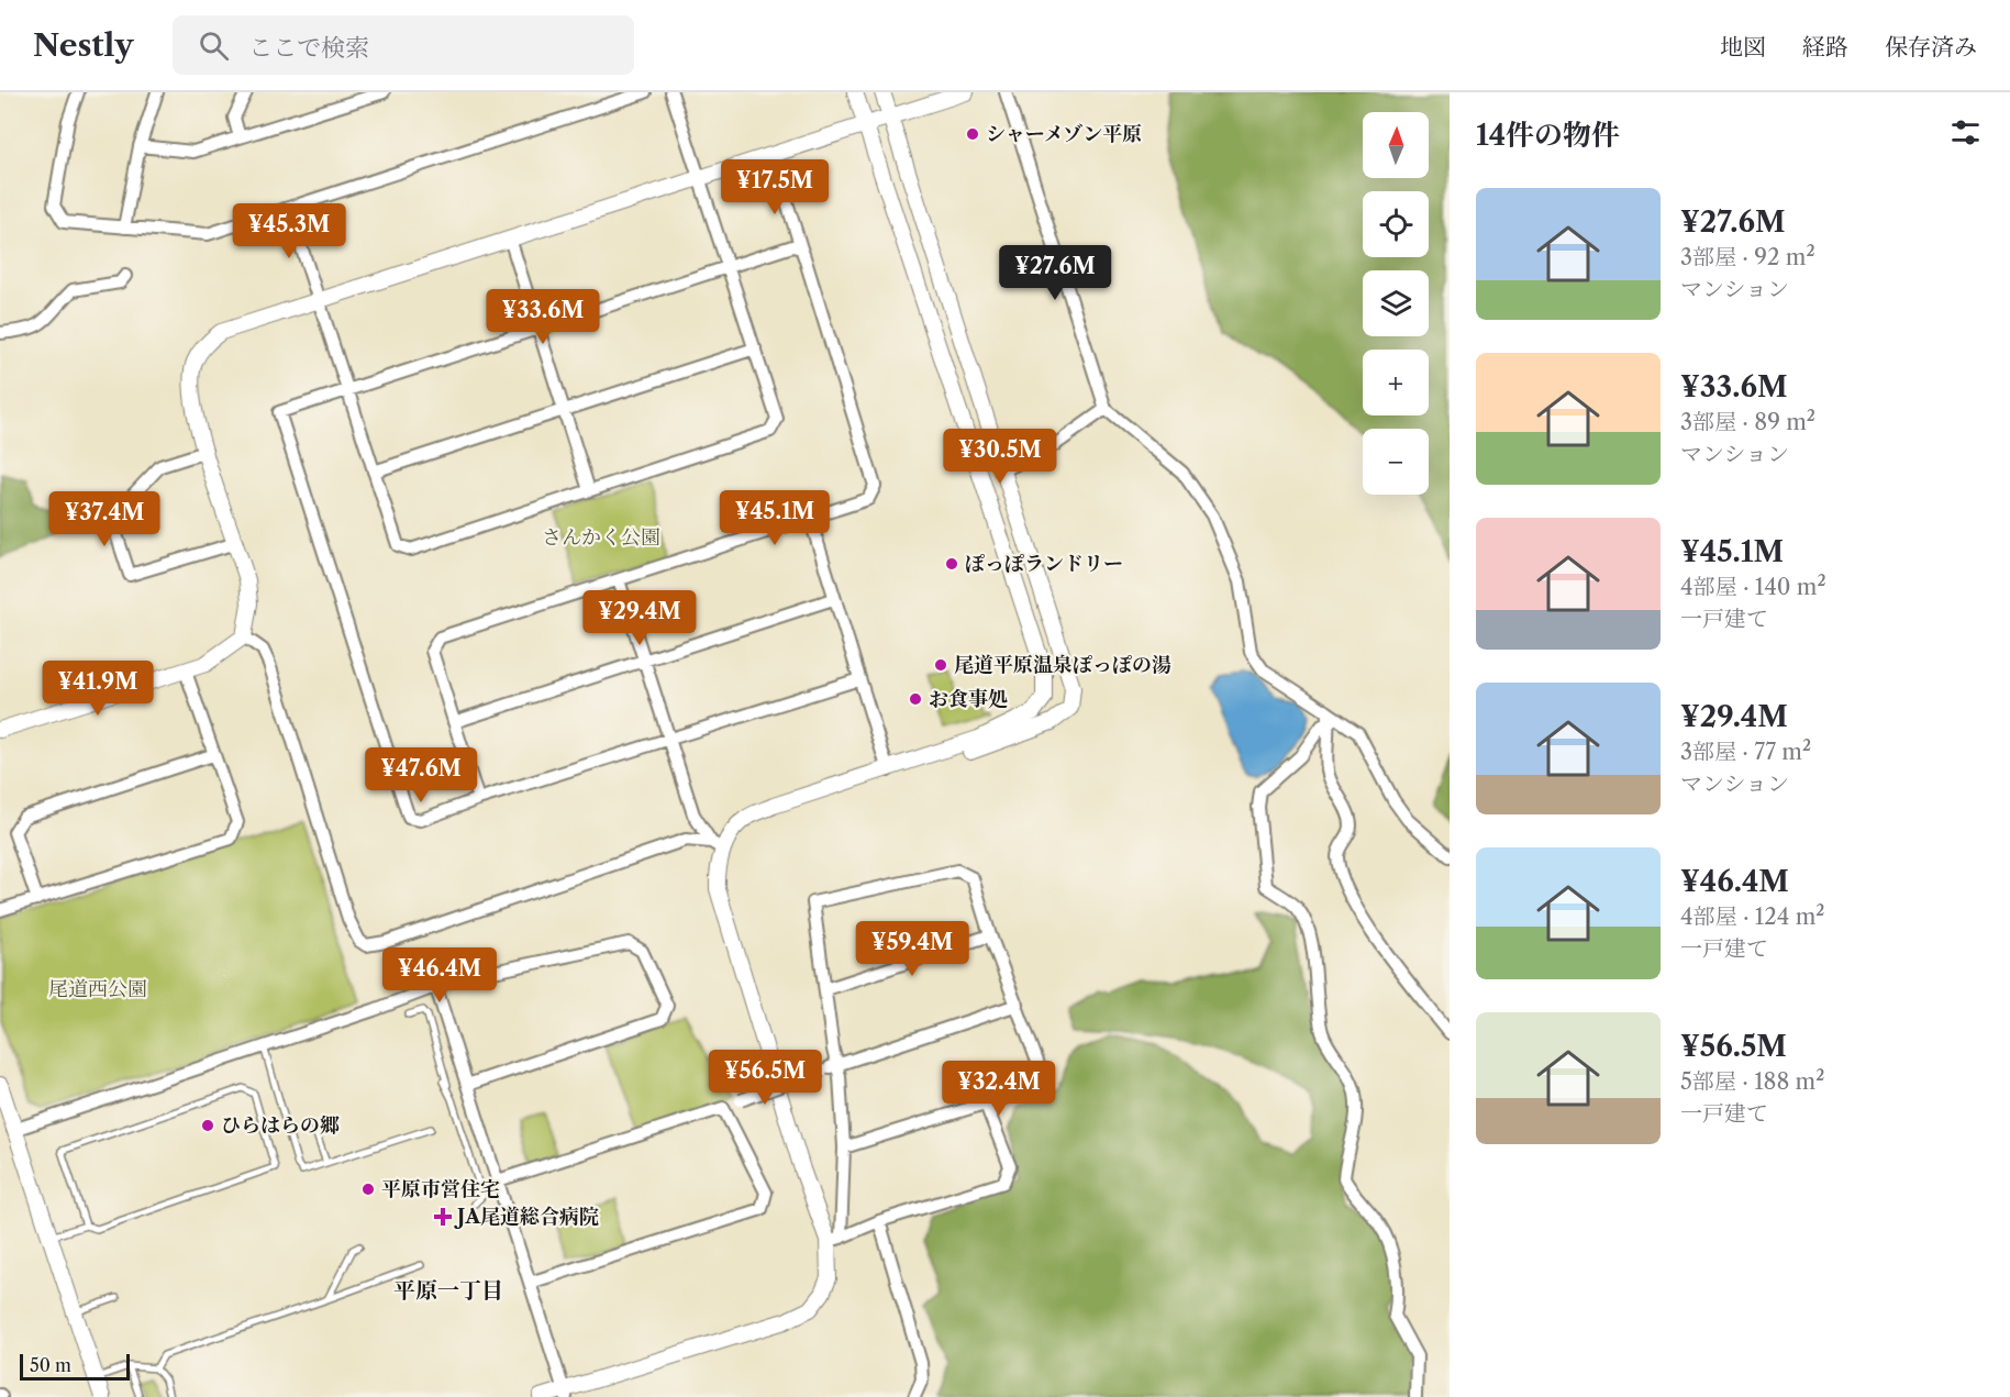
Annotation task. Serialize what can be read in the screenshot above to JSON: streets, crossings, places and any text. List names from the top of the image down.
{
  "districts": ["平原一丁目"],
  "parks": ["さんかく公園", "尾道西公園"],
  "places": {
    "other": [
      "シャーメゾン平原",
      "ぽっぽランドリー",
      "尾道平原温泉ぽっぽの湯",
      "お食事処",
      "ひらはらの郷",
      "平原市営住宅"
    ],
    "health": ["JA尾道総合病院"]
  },
  "scale_bar": "50 m",
  "north": "top",
  "page": {
    "header": "Nestly",
    "search": "ここで検索",
    "nav": ["地図", "経路", "保存済み"],
    "heading": "14件の物件",
    "map_buttons": ["+", "−"],
    "price": [
      "¥17.5M",
      "¥45.3M",
      "¥27.6M",
      "¥33.6M",
      "¥30.5M",
      "¥45.1M",
      "¥37.4M",
      "¥29.4M",
      "¥41.9M",
      "¥47.6M",
      "¥59.4M",
      "¥46.4M",
      "¥56.5M",
      "¥32.4M"
    ],
    "list": [
      {
        "name": "¥27.6M",
        "note": "3部屋 · 92 m² · マンション"
      },
      {
        "name": "¥33.6M",
        "note": "3部屋 · 89 m² · マンション"
      },
      {
        "name": "¥45.1M",
        "note": "4部屋 · 140 m² · 一戸建て"
      },
      {
        "name": "¥29.4M",
        "note": "3部屋 · 77 m² · マンション"
      },
      {
        "name": "¥46.4M",
        "note": "4部屋 · 124 m² · 一戸建て"
      },
      {
        "name": "¥56.5M",
        "note": "5部屋 · 188 m² · 一戸建て"
      }
    ],
    "scale": "50 m"
  }
}
